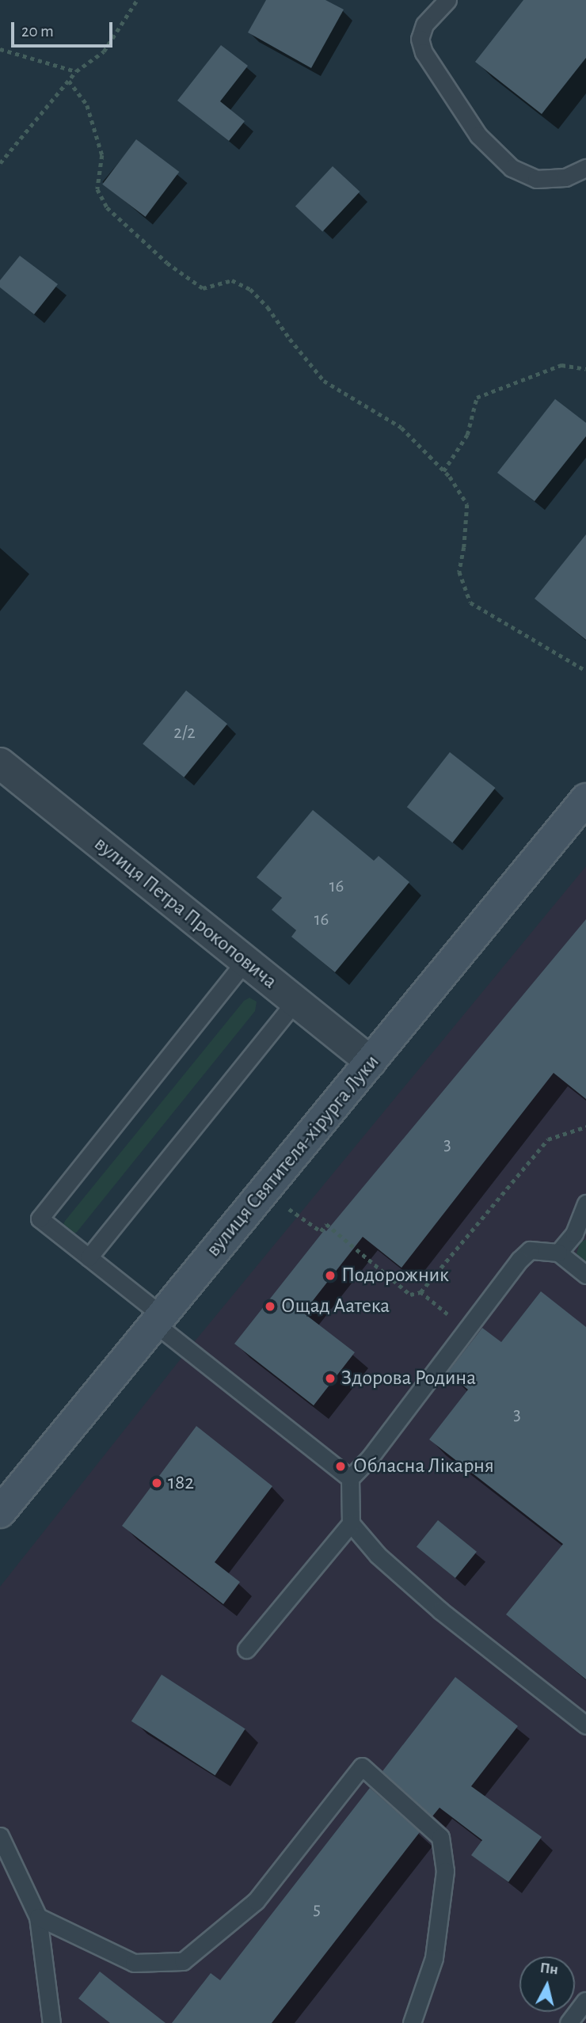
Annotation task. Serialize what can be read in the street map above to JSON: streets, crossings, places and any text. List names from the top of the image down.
{
  "streets": {
    "street": ["вулиця Петра Прокоповича", "вулиця Святителя-хірурга Луки"]
  },
  "crossings": [
    ["вулиця Петра Прокоповича", "вулиця Святителя-хірурга Луки"]
  ],
  "places": [
    "Подорожник",
    "Ощад Аатека",
    "Здорова Родина",
    "Обласна Лікарня",
    "182"
  ],
  "house_numbers": [
    "2/2",
    "16",
    "16",
    "3",
    "3",
    "5"
  ],
  "scale_bar": "20 m",
  "north": "top"
}
